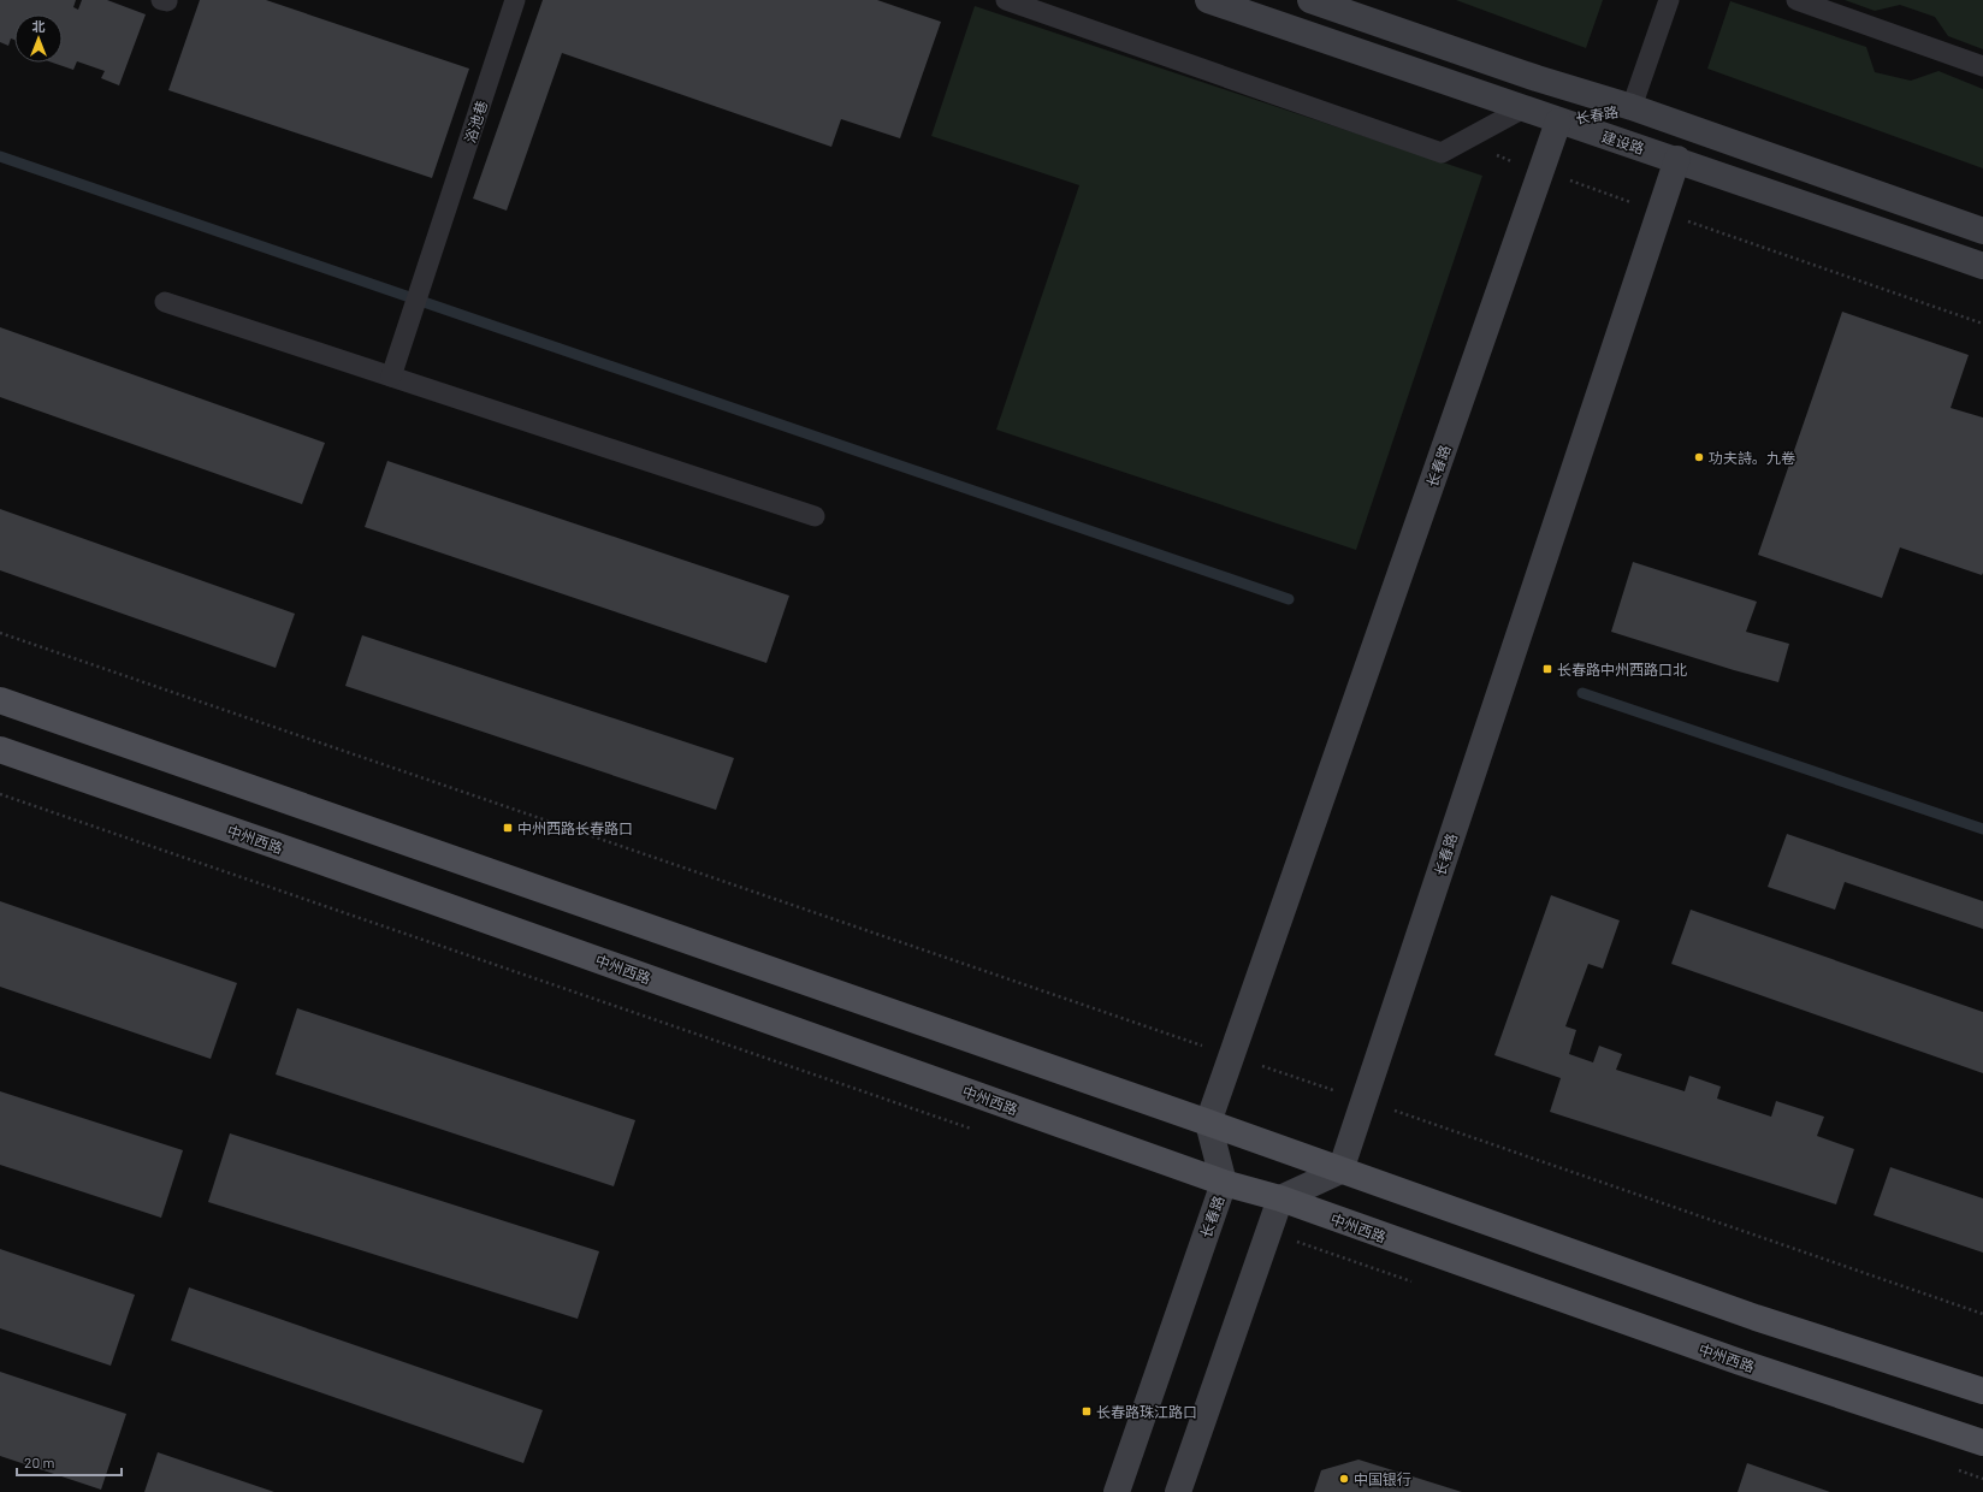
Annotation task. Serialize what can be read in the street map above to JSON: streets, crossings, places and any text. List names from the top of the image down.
{
  "streets": {
    "main road": ["长春路", "建设路", "中州西路"],
    "lane": ["浴池巷"]
  },
  "crossings": [
    ["长春路", "建设路"],
    ["长春路", "中州西路"]
  ],
  "places": {
    "other": ["功夫詩。九卷", "中国银行"],
    "transit": ["长春路中州西路口北", "中州西路长春路口", "长春路珠江路口"]
  },
  "scale_bar": "20 m",
  "north": "top"
}
